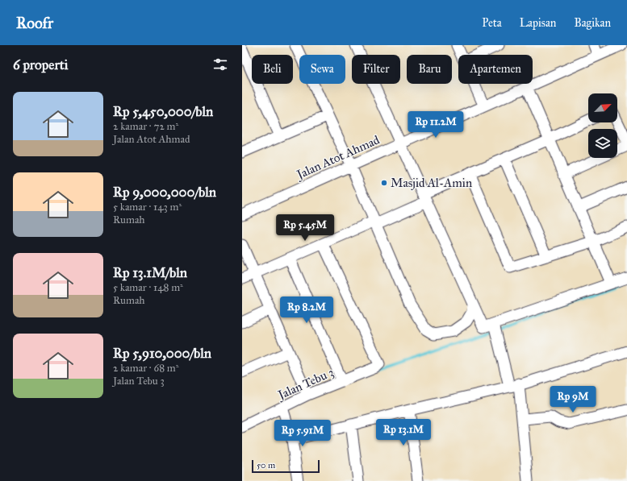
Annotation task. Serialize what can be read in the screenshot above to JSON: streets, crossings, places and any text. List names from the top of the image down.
{
  "streets": {
    "street": ["Jalan Atot Ahmad", "Jalan Tebu 3"]
  },
  "places": ["Masjid Al-Amin"],
  "scale_bar": "50 m",
  "north": "top right",
  "page": {
    "header": "Roofr",
    "nav": ["Peta", "Lapisan", "Bagikan"],
    "heading": "6 properti",
    "chip": [
      "Beli",
      "Sewa",
      "Filter",
      "Baru",
      "Apartemen"
    ],
    "list": [
      {
        "name": "Rp 5,450,000/bln",
        "note": "2 kamar · 72 m² · Jalan Atot Ahmad"
      },
      {
        "name": "Rp 9,000,000/bln",
        "note": "5 kamar · 143 m² · Rumah"
      },
      {
        "name": "Rp 13.1M/bln",
        "note": "5 kamar · 148 m² · Rumah"
      },
      {
        "name": "Rp 5,910,000/bln",
        "note": "2 kamar · 68 m² · Jalan Tebu 3"
      }
    ],
    "price": [
      "Rp 11.2M",
      "Rp 5.45M",
      "Rp 8.2M",
      "Rp 9M",
      "Rp 13.1M",
      "Rp 5.91M"
    ],
    "scale": "50 m"
  }
}
